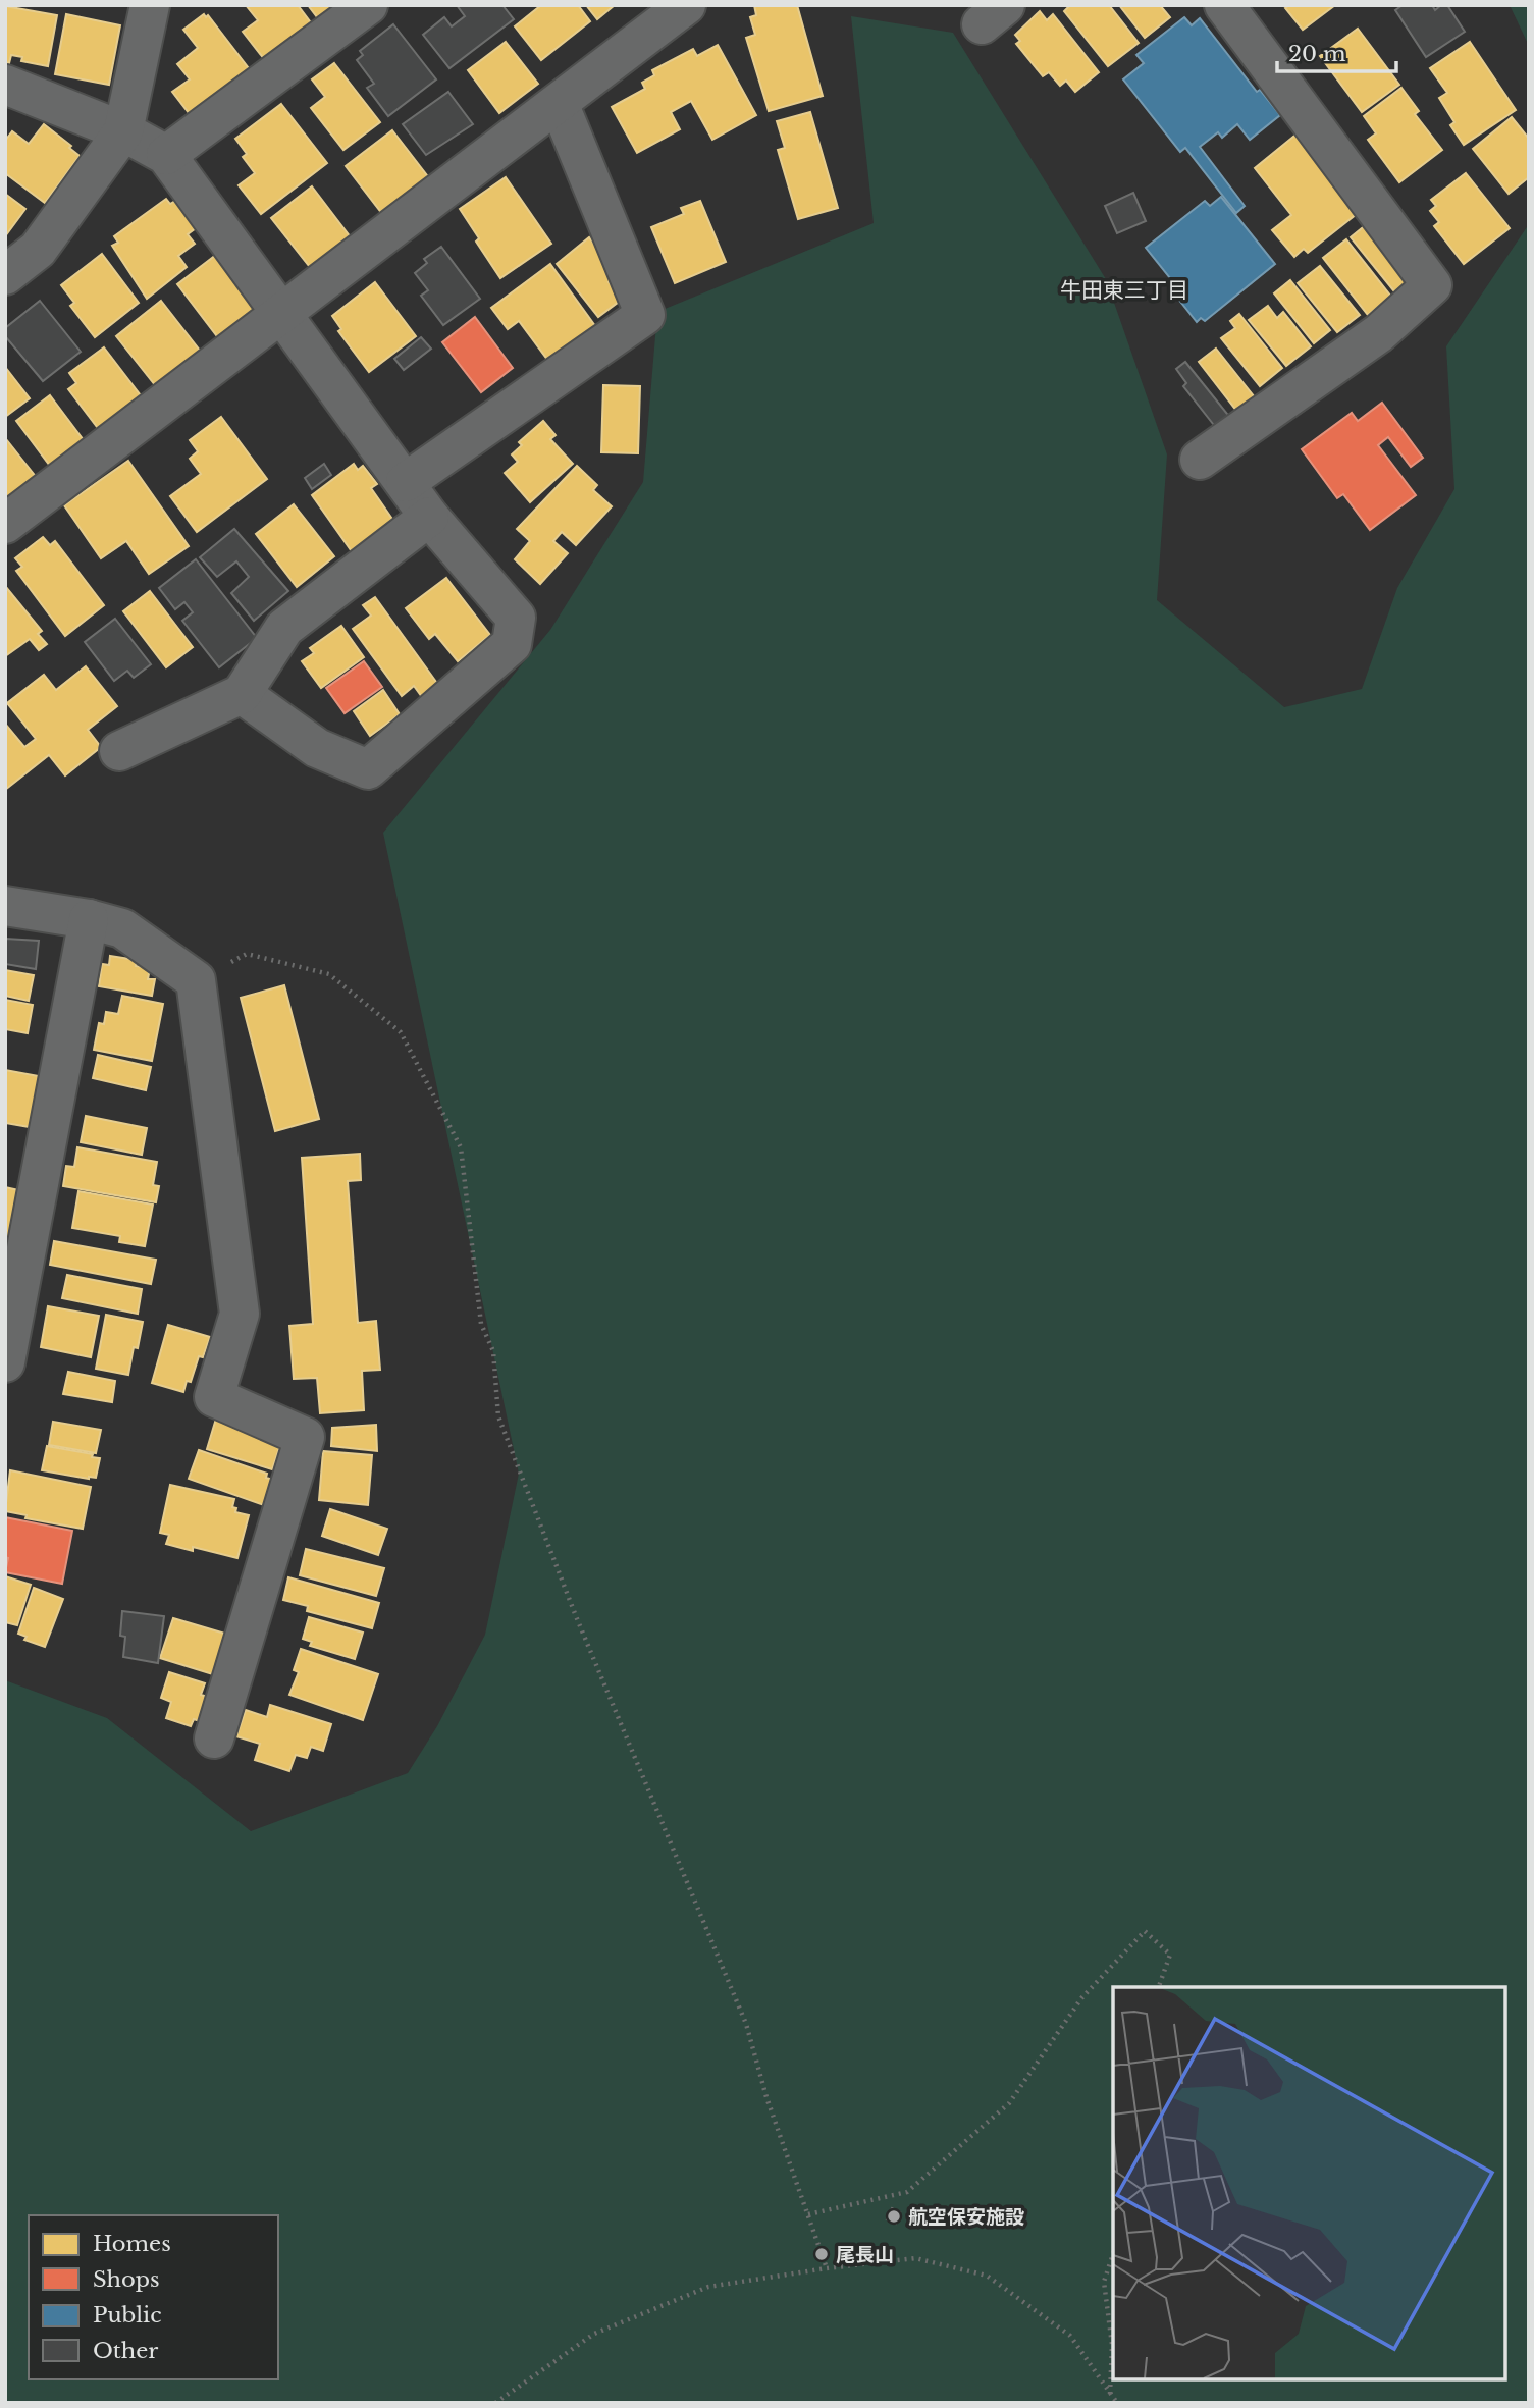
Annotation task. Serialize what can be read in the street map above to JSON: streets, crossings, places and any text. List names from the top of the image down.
{
  "districts": ["牛田東三丁目"],
  "places": ["航空保安施設", "尾長山"],
  "legend": [
    "Homes",
    "Shops",
    "Public",
    "Other"
  ],
  "scale_bar": "20 m"
}
